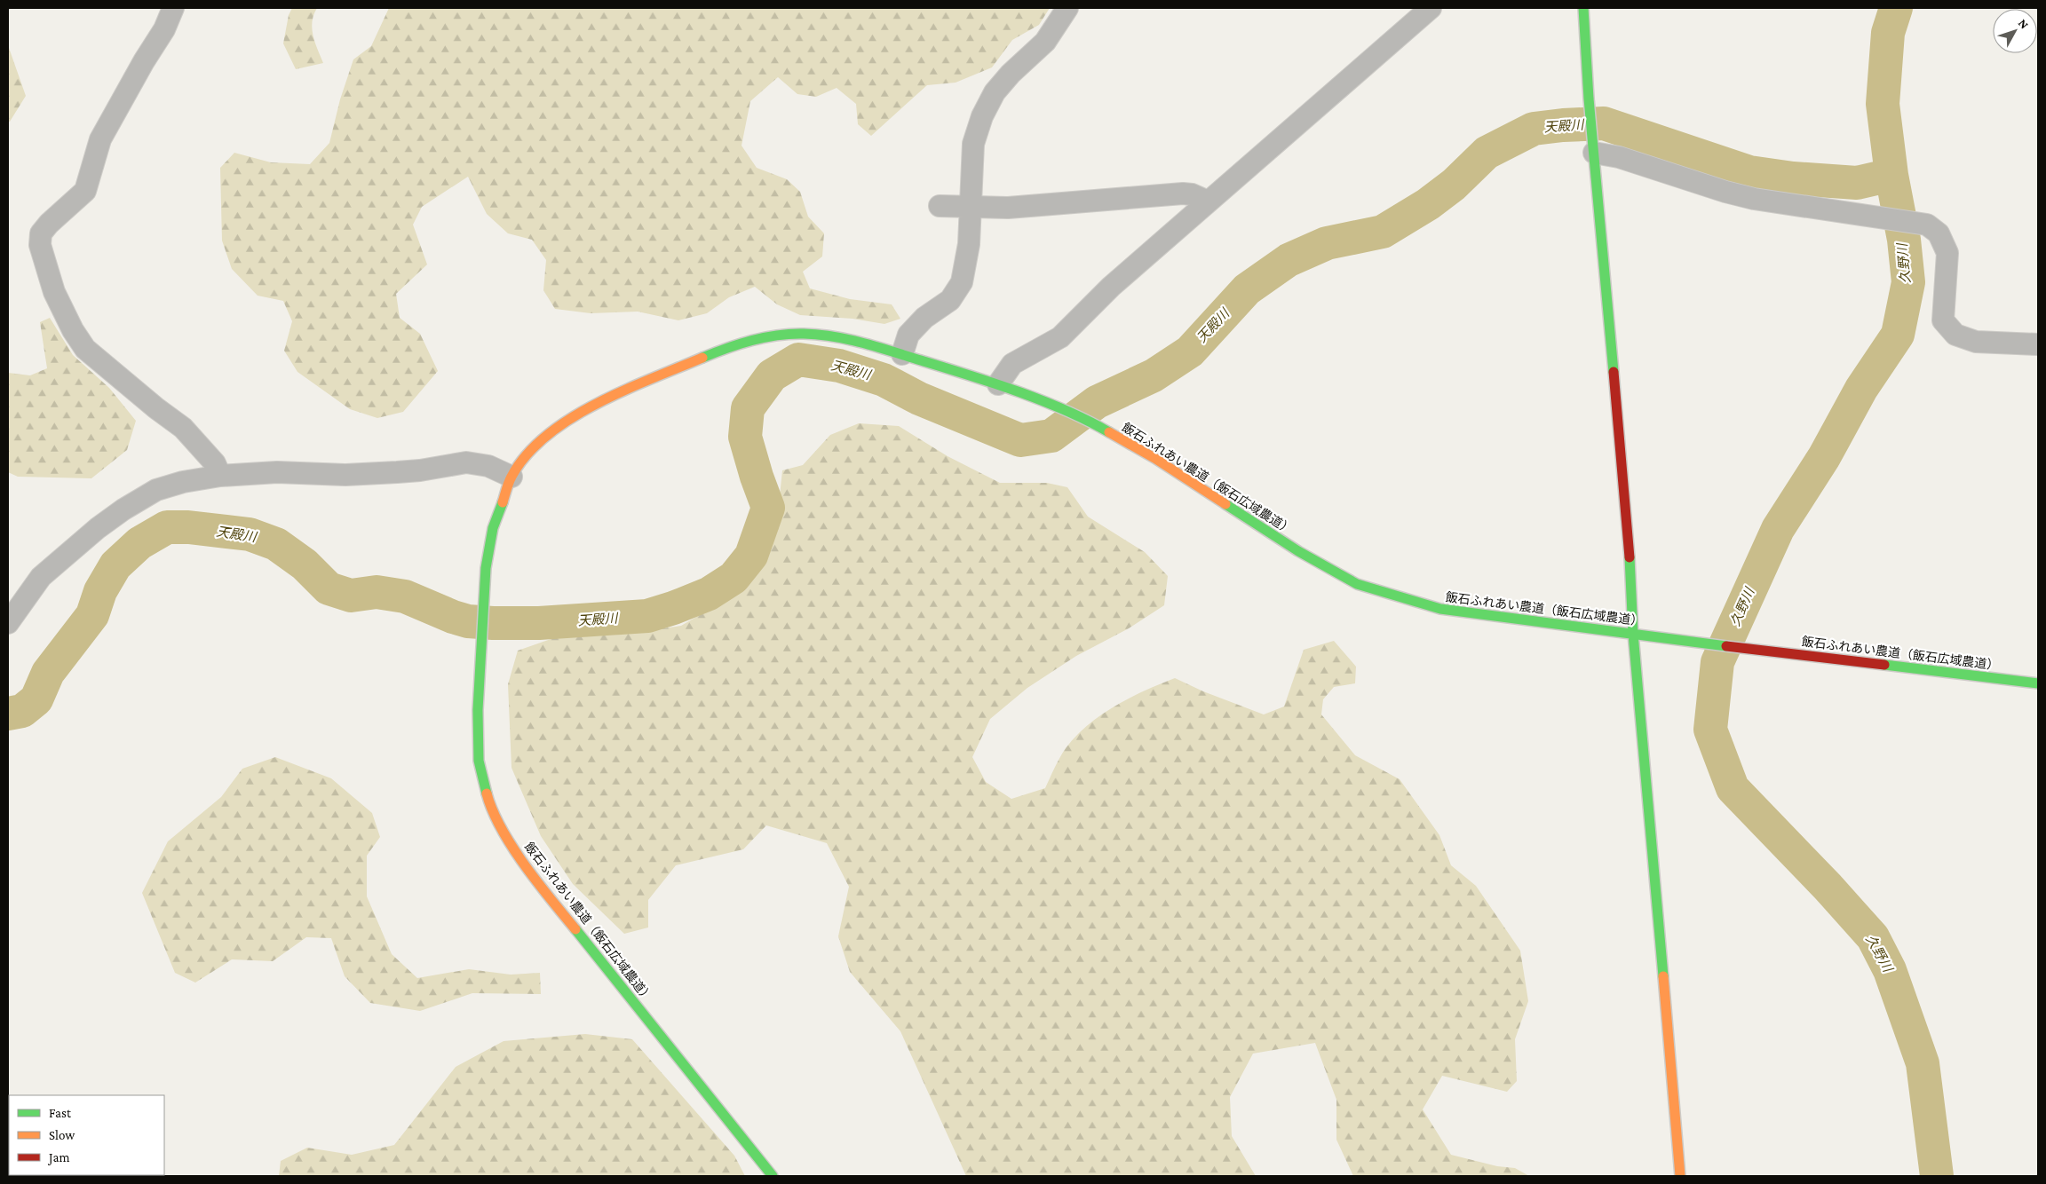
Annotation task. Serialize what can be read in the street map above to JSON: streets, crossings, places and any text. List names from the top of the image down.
{
  "streets": {
    "street": ["飯石ふれあい農道（飯石広域農道）"]
  },
  "water": ["天殿川", "久野川"],
  "legend": ["Fast", "Slow", "Jam"],
  "north": "top right"
}
